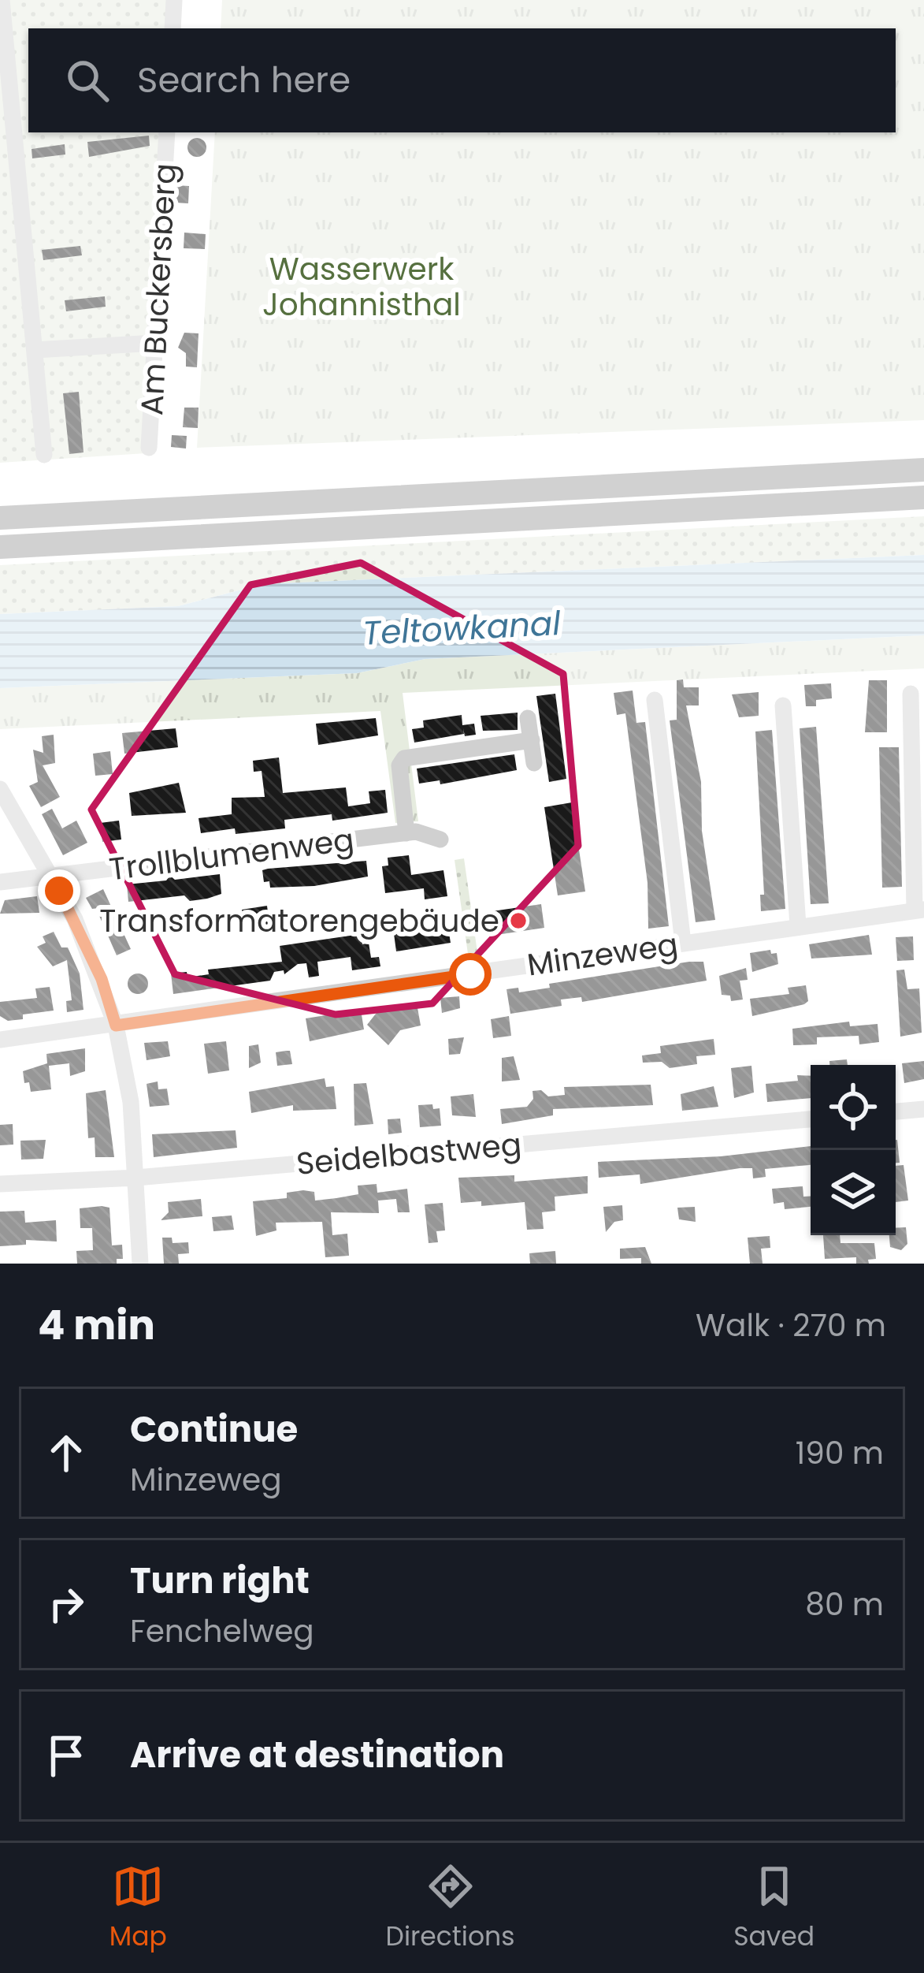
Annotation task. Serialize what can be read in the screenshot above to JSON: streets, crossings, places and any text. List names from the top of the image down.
{
  "streets": {
    "street": [
      "Am Buckersberg",
      "Trollblumenweg",
      "Minzeweg",
      "Seidelbastweg"
    ]
  },
  "water": ["Teltowkanal"],
  "parks": ["Wasserwerk Johannisthal"],
  "places": ["Transformatorengebäude"],
  "page": {
    "search": "Search here",
    "heading": ["4 min", "Walk · 270 m"],
    "list": [
      ["Continue", "Minzeweg", "190 m"],
      ["Turn right", "Fenchelweg", "80 m"],
      "Arrive at destination"
    ],
    "nav": ["Map", "Directions", "Saved"]
  }
}
